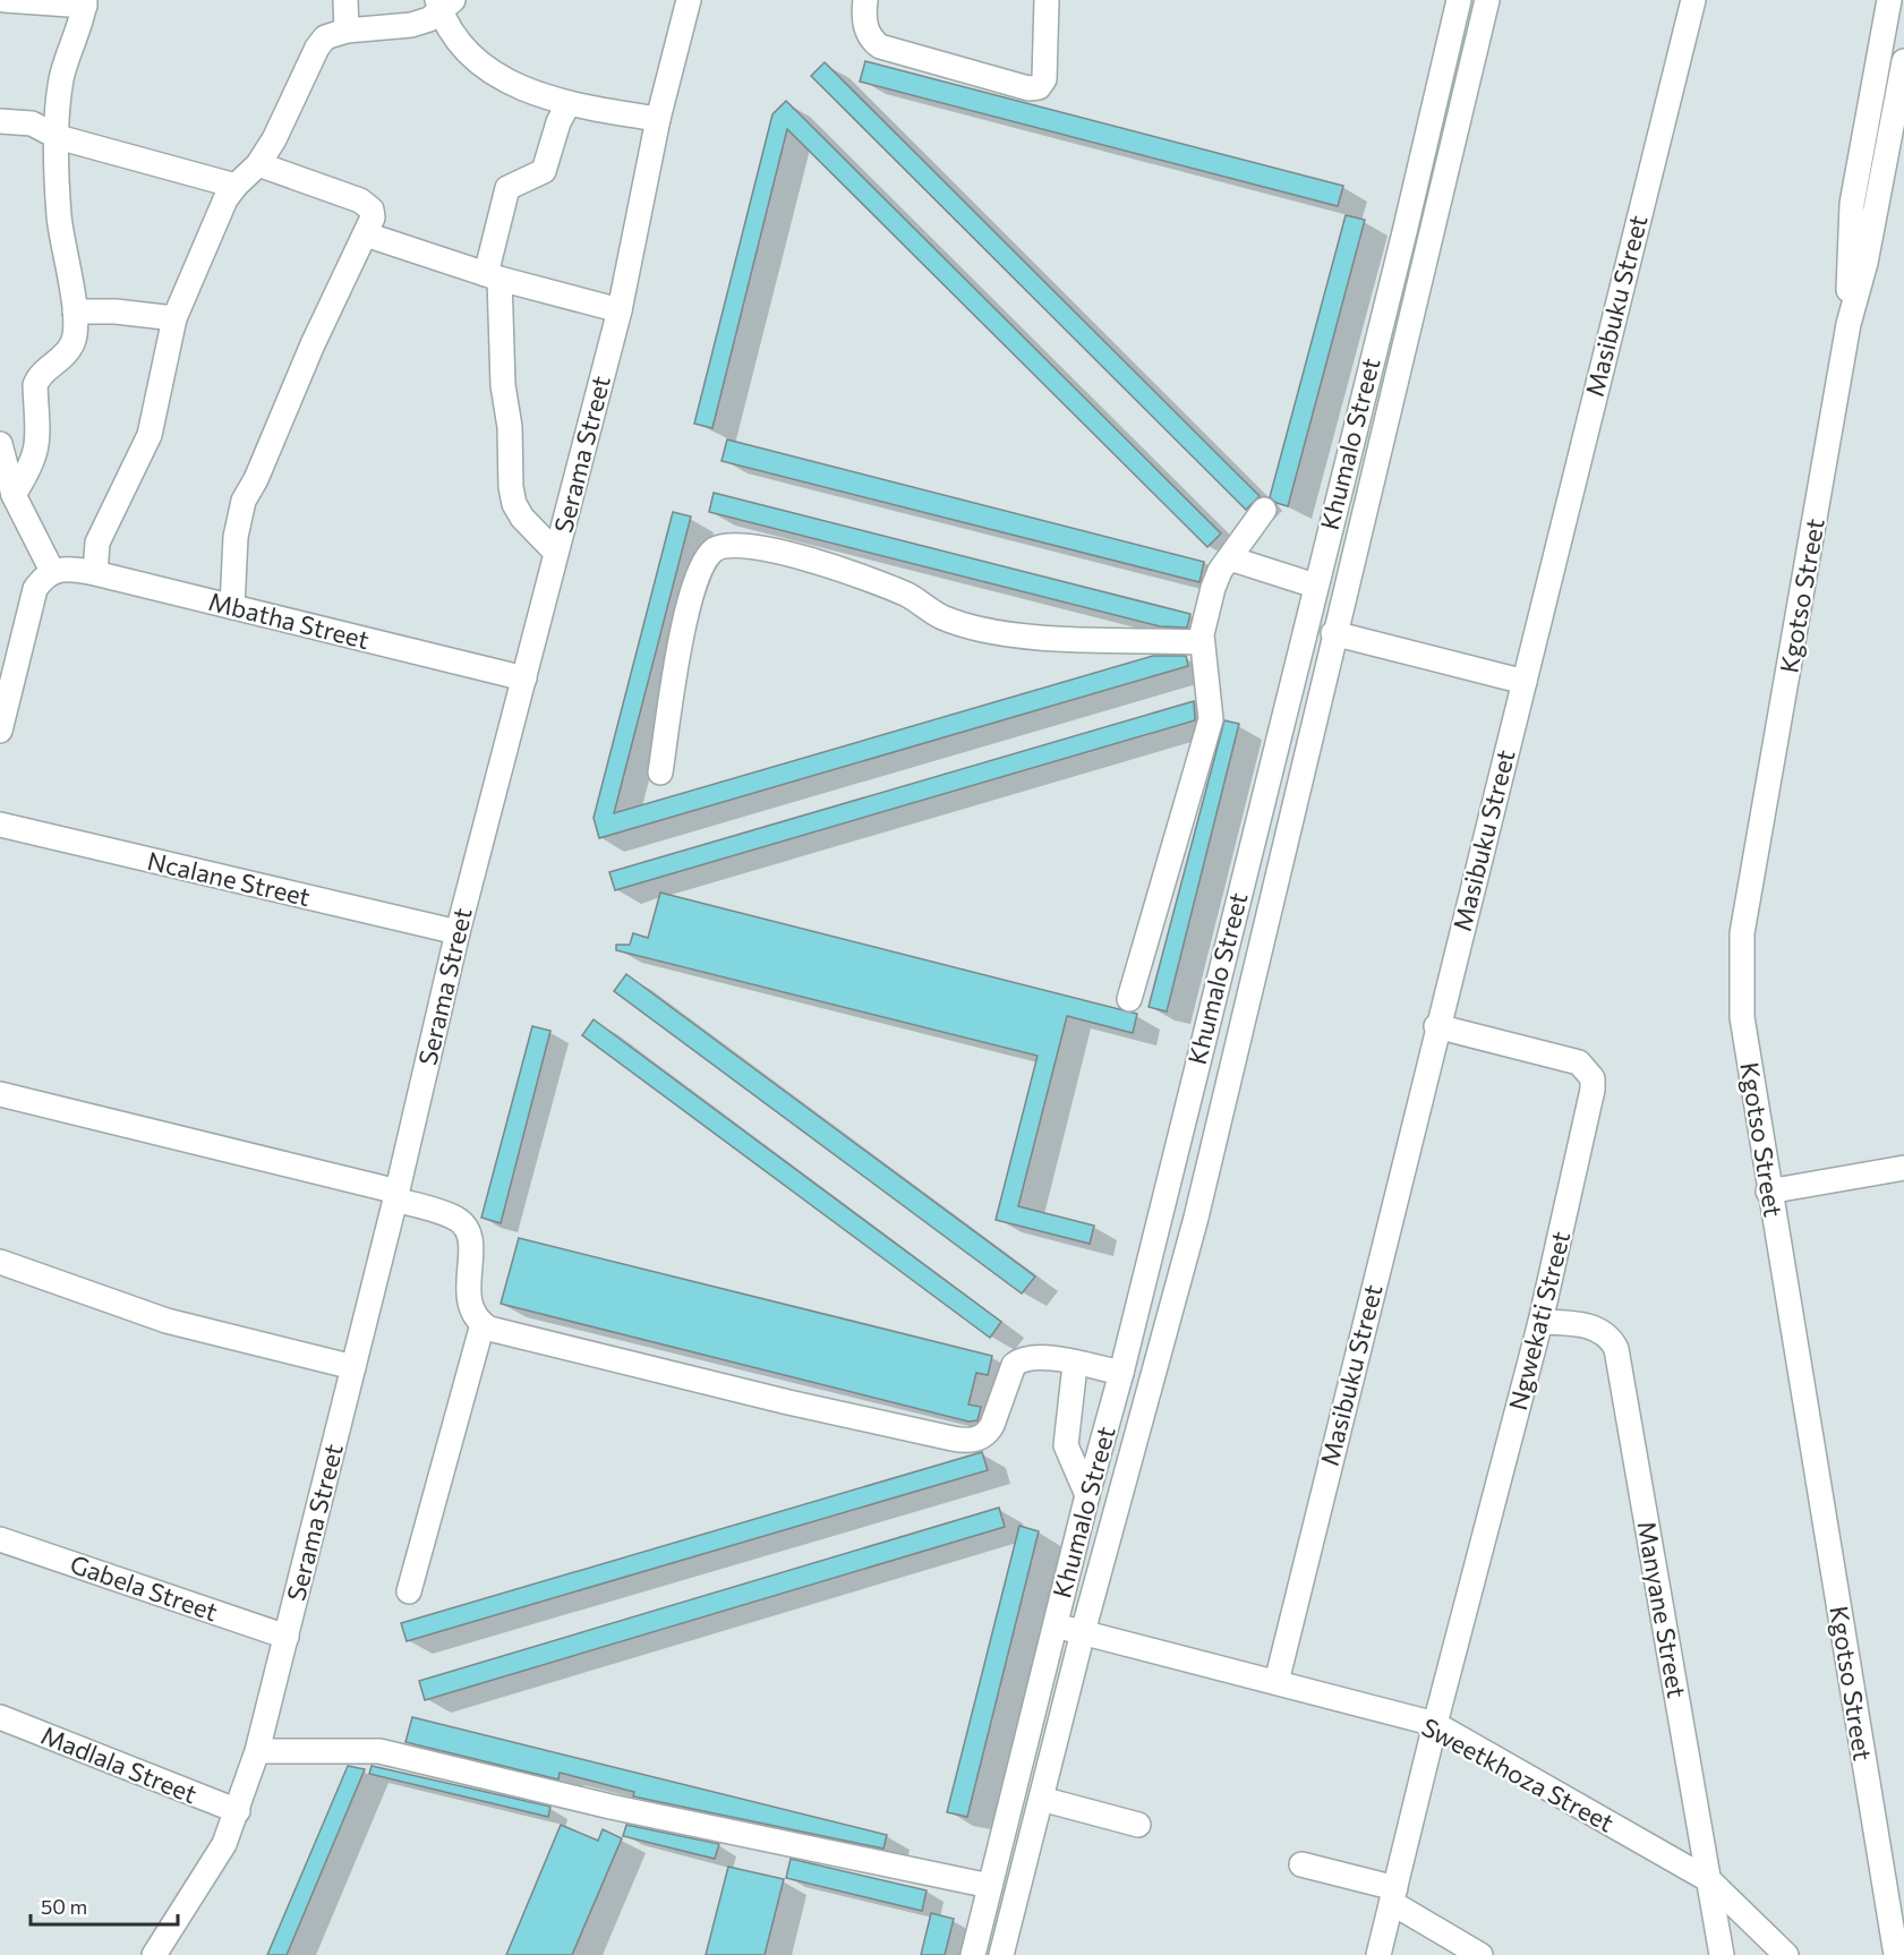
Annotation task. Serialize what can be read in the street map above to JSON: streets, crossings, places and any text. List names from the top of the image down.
{
  "streets": {
    "street": [
      "Masibuku Street",
      "Khumalo Street",
      "Serama Street",
      "Kgotso Street",
      "Mbatha Street",
      "Ncalane Street",
      "Ngwekati Street",
      "Gabela Street",
      "Manyane Street",
      "Madlala Street",
      "Sweetkhoza Street"
    ]
  },
  "crossings": [
    ["Masibuku Street", "Ngwekati Street"],
    ["Masibuku Street", "Sweetkhoza Street"],
    ["Khumalo Street", "Sweetkhoza Street"],
    ["Serama Street", "Mbatha Street"],
    ["Serama Street", "Ncalane Street"],
    ["Serama Street", "Gabela Street"],
    ["Serama Street", "Madlala Street"],
    ["Ngwekati Street", "Manyane Street"],
    ["Ngwekati Street", "Sweetkhoza Street"],
    ["Manyane Street", "Sweetkhoza Street"]
  ],
  "scale_bar": "50 m"
}
